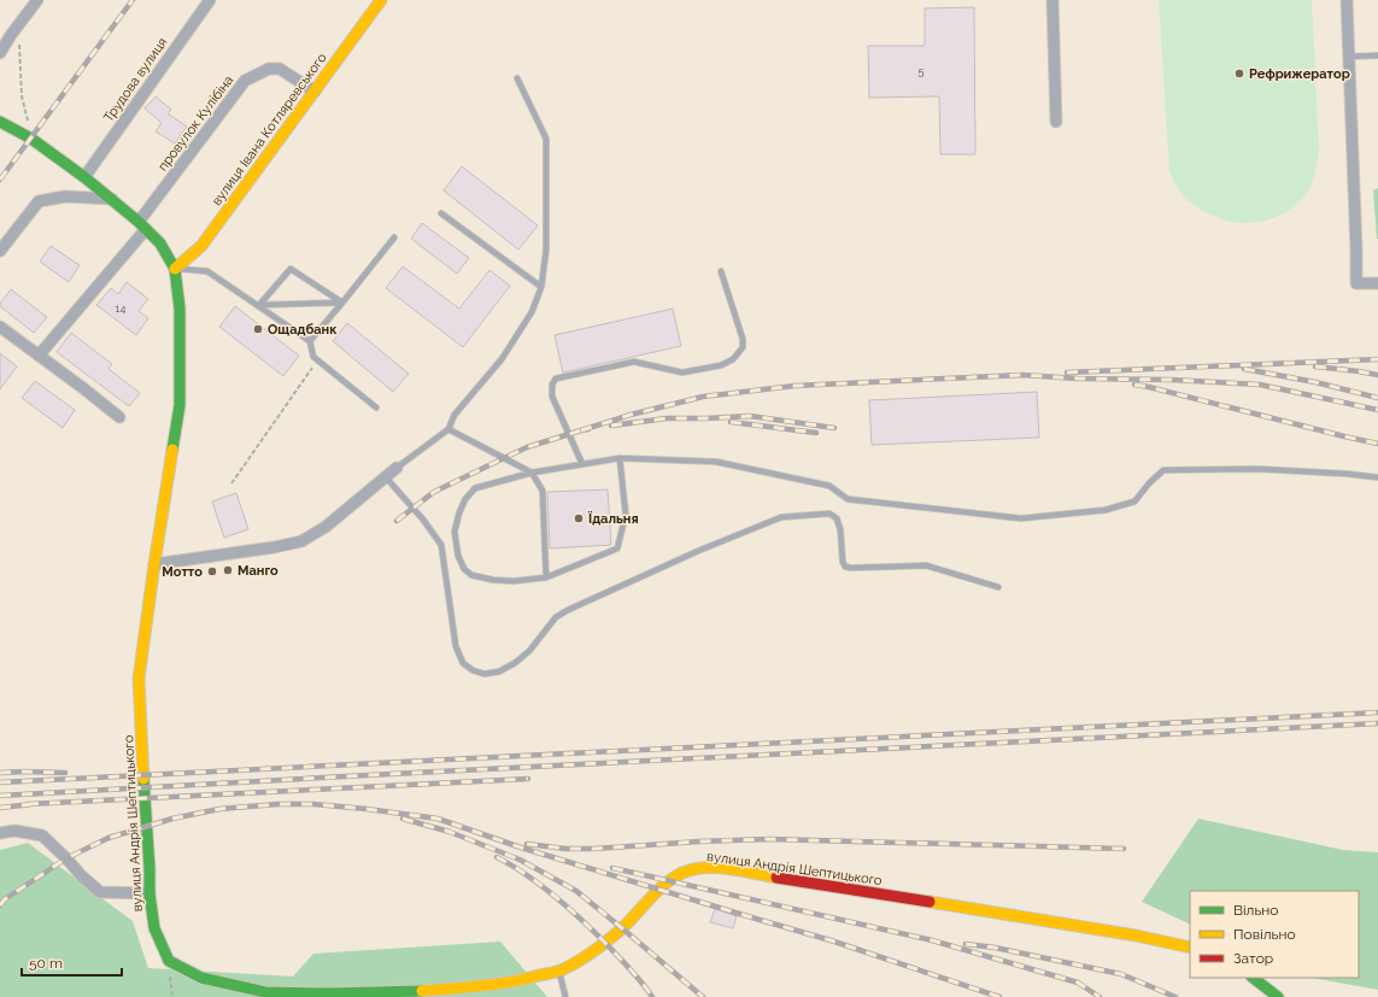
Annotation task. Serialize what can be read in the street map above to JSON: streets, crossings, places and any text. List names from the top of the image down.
{
  "streets": {
    "main road": ["вулиця Івана Котляревського", "вулиця Андрія Шептицького"],
    "street": ["Трудова вулиця", "провулок Кулібіна"]
  },
  "crossings": [
    ["Трудова вулиця", "вулиця Андрія Шептицького"],
    ["провулок Кулібіна", "вулиця Івана Котляревського"],
    ["провулок Кулібіна", "вулиця Андрія Шептицького"],
    ["вулиця Івана Котляревського", "вулиця Андрія Шептицького"]
  ],
  "places": [
    "Рефрижератор",
    "Ощадбанк",
    "Їдальня",
    "Манго",
    "Мотто"
  ],
  "house_numbers": ["5", "14"],
  "legend": ["Вільно", "Повільно", "Затор"],
  "scale_bar": "50 m"
}
